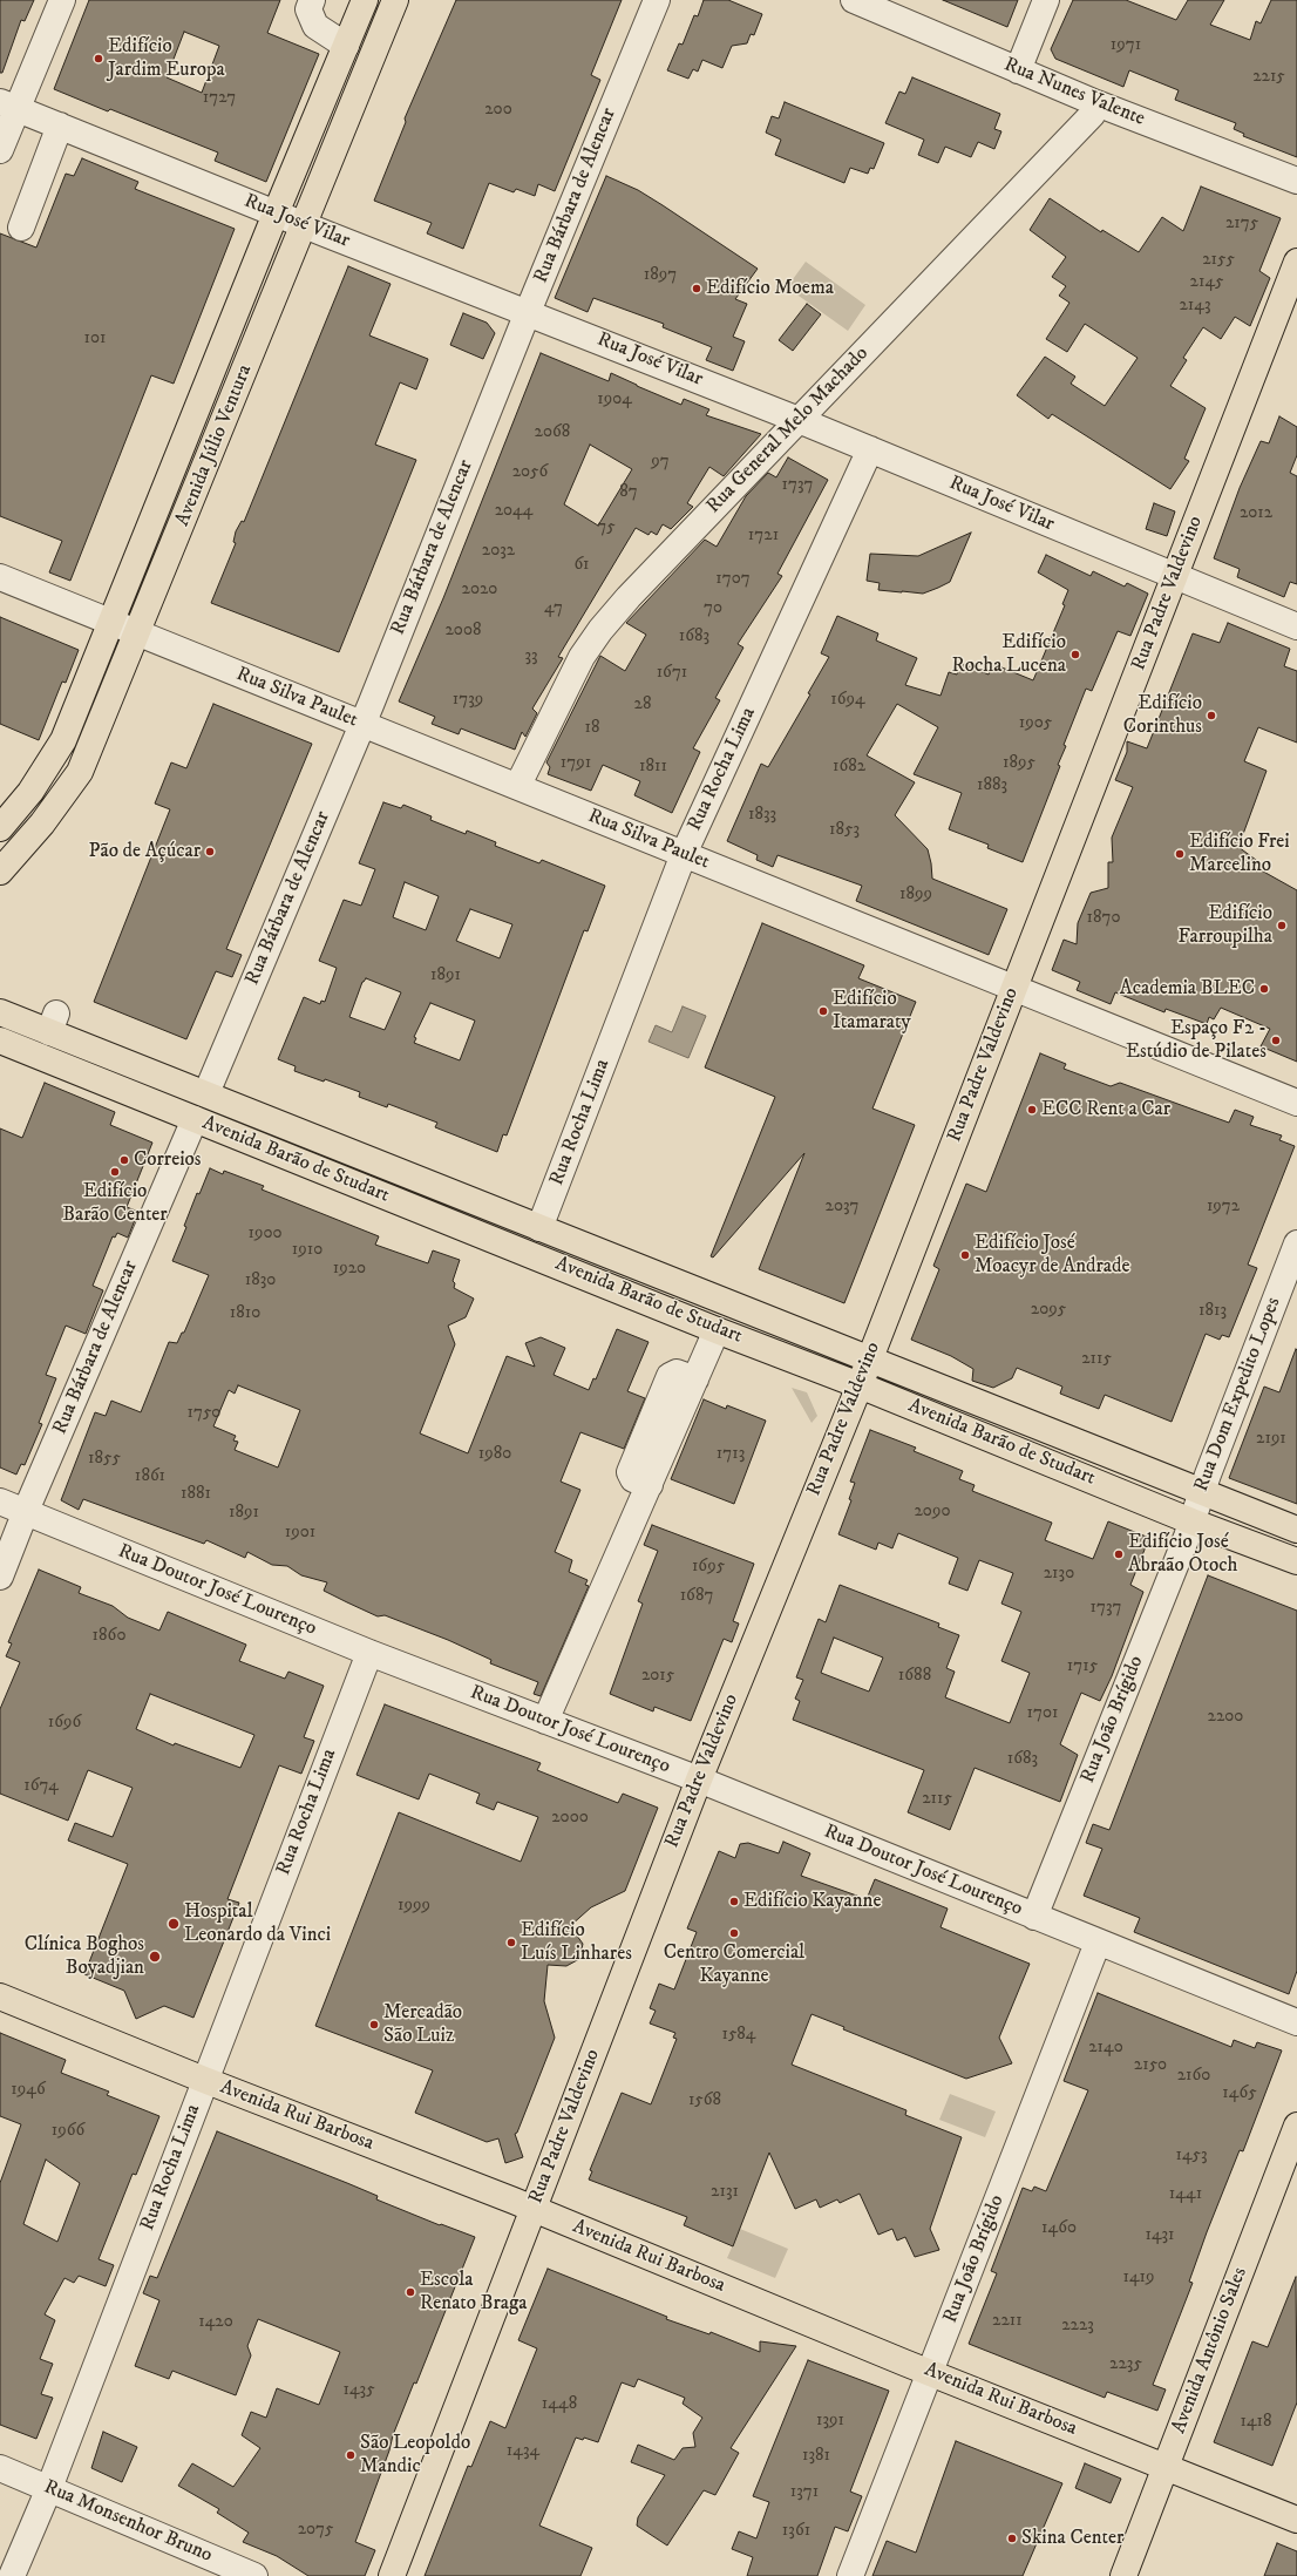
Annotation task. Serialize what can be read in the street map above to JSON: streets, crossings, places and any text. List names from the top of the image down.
{
  "streets": {
    "main road": [
      "Avenida Júlio Ventura",
      "Rua Padre Valdevino",
      "Avenida Barão de Studart",
      "Avenida Rui Barbosa",
      "Avenida Antônio Sales"
    ],
    "street": [
      "Rua Nunes Valente",
      "Rua Bárbara de Alencar",
      "Rua José Vilar",
      "Rua General Melo Machado",
      "Rua Silva Paulet",
      "Rua Rocha Lima",
      "Rua Dom Expedito Lopes",
      "Rua Doutor José Lourenço",
      "Rua João Brígido",
      "Rua Monsenhor Bruno"
    ]
  },
  "crossings": [
    ["Rua Nunes Valente", "Rua General Melo Machado"],
    ["Rua Bárbara de Alencar", "Rua José Vilar"],
    ["Rua Bárbara de Alencar", "Rua Silva Paulet"],
    ["Rua Bárbara de Alencar", "Avenida Barão de Studart"],
    ["Rua Bárbara de Alencar", "Rua Doutor José Lourenço"],
    ["Rua José Vilar", "Rua General Melo Machado"],
    ["Rua José Vilar", "Avenida Júlio Ventura"],
    ["Rua José Vilar", "Rua Padre Valdevino"],
    ["Rua José Vilar", "Rua Rocha Lima"],
    ["Rua General Melo Machado", "Rua Silva Paulet"],
    ["Avenida Júlio Ventura", "Rua Silva Paulet"],
    ["Rua Padre Valdevino", "Rua Silva Paulet"],
    ["Rua Padre Valdevino", "Avenida Barão de Studart"],
    ["Rua Padre Valdevino", "Rua Doutor José Lourenço"],
    ["Rua Padre Valdevino", "Avenida Rui Barbosa"],
    ["Rua Silva Paulet", "Rua Rocha Lima"],
    ["Rua Rocha Lima", "Avenida Barão de Studart"],
    ["Rua Rocha Lima", "Rua Doutor José Lourenço"],
    ["Rua Rocha Lima", "Avenida Rui Barbosa"],
    ["Rua Rocha Lima", "Rua Monsenhor Bruno"],
    ["Avenida Barão de Studart", "Rua Dom Expedito Lopes"],
    ["Avenida Barão de Studart", "Rua João Brígido"],
    ["Rua Dom Expedito Lopes", "Rua João Brígido"],
    ["Rua Doutor José Lourenço", "Rua João Brígido"],
    ["Rua João Brígido", "Avenida Rui Barbosa"],
    ["Avenida Rui Barbosa", "Avenida Antônio Sales"]
  ],
  "places": [
    "Edifício Jardim Europa",
    "Edifício Moema",
    "Edifício Rocha Lucena",
    "Edifício Corinthus",
    "Pão de Açúcar",
    "Edifício Frei Marcelino",
    "Edifício Farroupilha",
    "Academia BLEC",
    "Edifício Itamaraty",
    "Espaço F2 - Estúdio de Pilates",
    "ECC Rent a Car",
    "Correios",
    "Edifício Barão Center",
    "Edifício José Moacyr de Andrade",
    "Edifício José Abraão Otoch",
    "Edifício Kayanne",
    "Hospital Leonardo da Vinci",
    "Centro Comercial Kayanne",
    "Edifício Luís Linhares",
    "Clínica Boghos Boyadjian",
    "Mercadão São Luiz",
    "Escola Renato Braga",
    "São Leopoldo Mandic",
    "Skina Center"
  ],
  "house_numbers": [
    "1971",
    "2215",
    "1727",
    "200",
    "2175",
    "2155",
    "1897",
    "2145",
    "2143",
    "101",
    "1904",
    "2068",
    "97",
    "2056",
    "1737",
    "87",
    "2044",
    "2012",
    "75",
    "1721",
    "2032",
    "61",
    "1707",
    "2020",
    "47",
    "70",
    "2008",
    "1683",
    "33",
    "1671",
    "1739",
    "1694",
    "28",
    "1905",
    "18",
    "1791",
    "1895",
    "1811",
    "1682",
    "1883",
    "1833",
    "1853",
    "1899",
    "1870",
    "1891",
    "2037",
    "1972",
    "1900",
    "1910",
    "1920",
    "1830",
    "2095",
    "1813",
    "1810",
    "2115",
    "1750",
    "2191",
    "1980",
    "1713",
    "1855",
    "1861",
    "1881",
    "2090",
    "1891",
    "1901",
    "1695",
    "2130",
    "1687",
    "1737",
    "1860",
    "1715",
    "2015",
    "1688",
    "1701",
    "2200",
    "1696",
    "1683",
    "1674",
    "2115",
    "2000",
    "1999",
    "1584",
    "2140",
    "2150",
    "2160",
    "1946",
    "1465",
    "1568",
    "1966",
    "1453",
    "2131",
    "1441",
    "1460",
    "1431",
    "1419",
    "2211",
    "1420",
    "2223",
    "2235",
    "1435",
    "1448",
    "1391",
    "1418",
    "1434",
    "1381",
    "1371",
    "2075",
    "1361"
  ]
}
